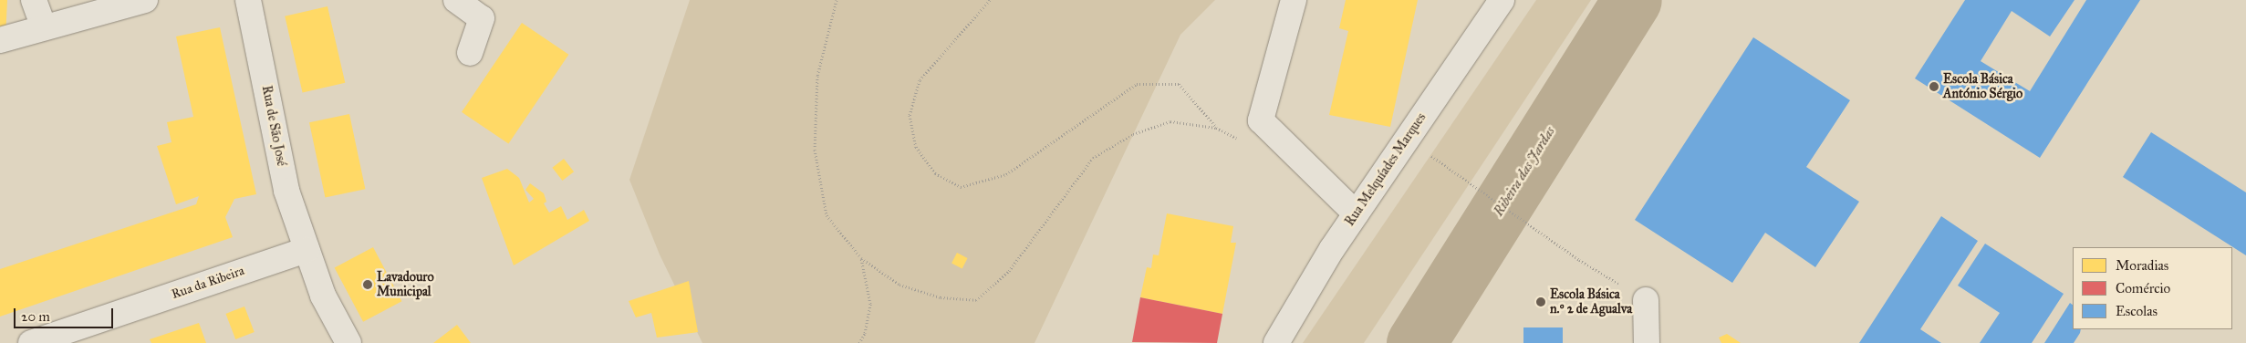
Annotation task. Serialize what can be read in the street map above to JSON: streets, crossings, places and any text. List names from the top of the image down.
{
  "streets": {
    "street": ["Rua de São José", "Rua Melquíades Marques", "Rua da Ribeira"]
  },
  "crossings": [
    ["Rua de São José", "Rua da Ribeira"]
  ],
  "water": ["Ribeira das Jardas"],
  "places": ["Escola Básica António Sérgio", "Lavadouro Municipal", "Escola Básica n.º 2 de Agualva"],
  "legend": ["Moradias", "Comércio", "Escolas"],
  "scale_bar": "20 m"
}
